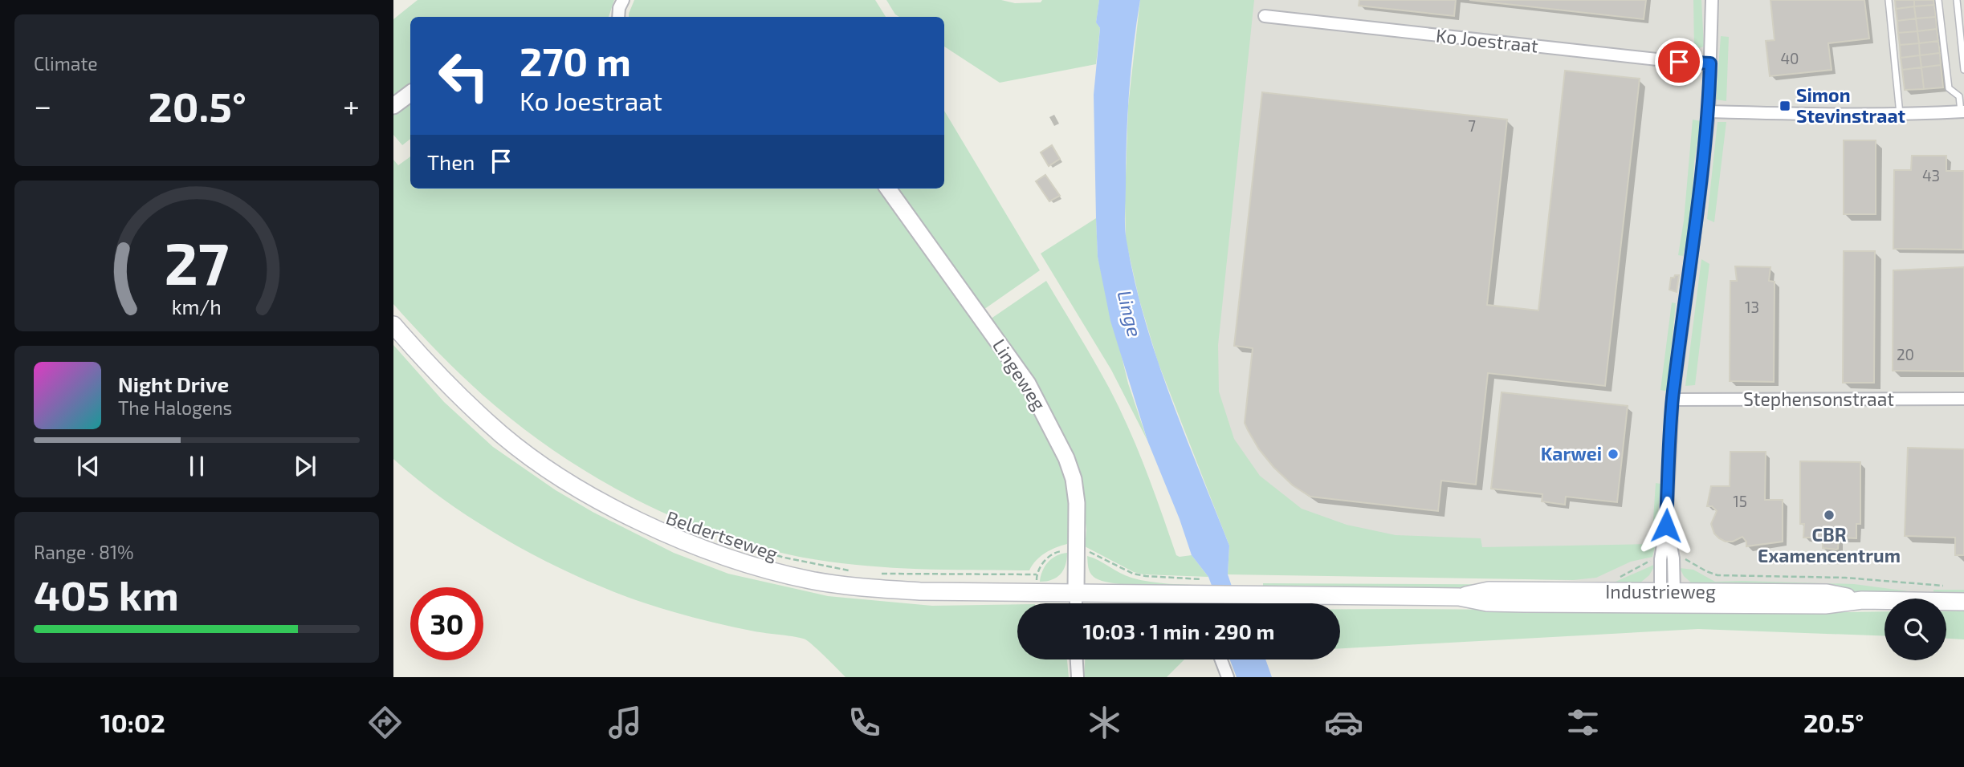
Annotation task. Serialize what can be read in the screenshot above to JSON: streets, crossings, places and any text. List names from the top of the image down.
{
  "streets": {
    "main road": ["Beldertseweg", "Industrieweg"],
    "street": ["Ko Joestraat", "Lingeweg", "Stephensonstraat"]
  },
  "crossings": [
    ["Lingeweg", "Beldertseweg"],
    ["Lingeweg", "Industrieweg"],
    ["Beldertseweg", "Industrieweg"]
  ],
  "water": ["Linge"],
  "places": {
    "transit": ["Simon Stevinstraat"],
    "other": ["Karwei", "CBR Examencentrum"]
  },
  "house_numbers": [
    "40",
    "7",
    "43",
    "13",
    "20",
    "15"
  ],
  "page": {
    "tile": [
      "Climate",
      ["Range · 81%", "405 km"]
    ],
    "turn": ["270 m", "Ko Joestraat"],
    "heat": ["−", "20.5°", "+"],
    "then": "Then",
    "song": ["Night Drive", "The Halogens"],
    "limit": "30",
    "trip": "10:03 · 1 min · 290 m",
    "tabs": ["10:02", "20.5°"],
    "gauge": ["27", "km/h"]
  }
}
